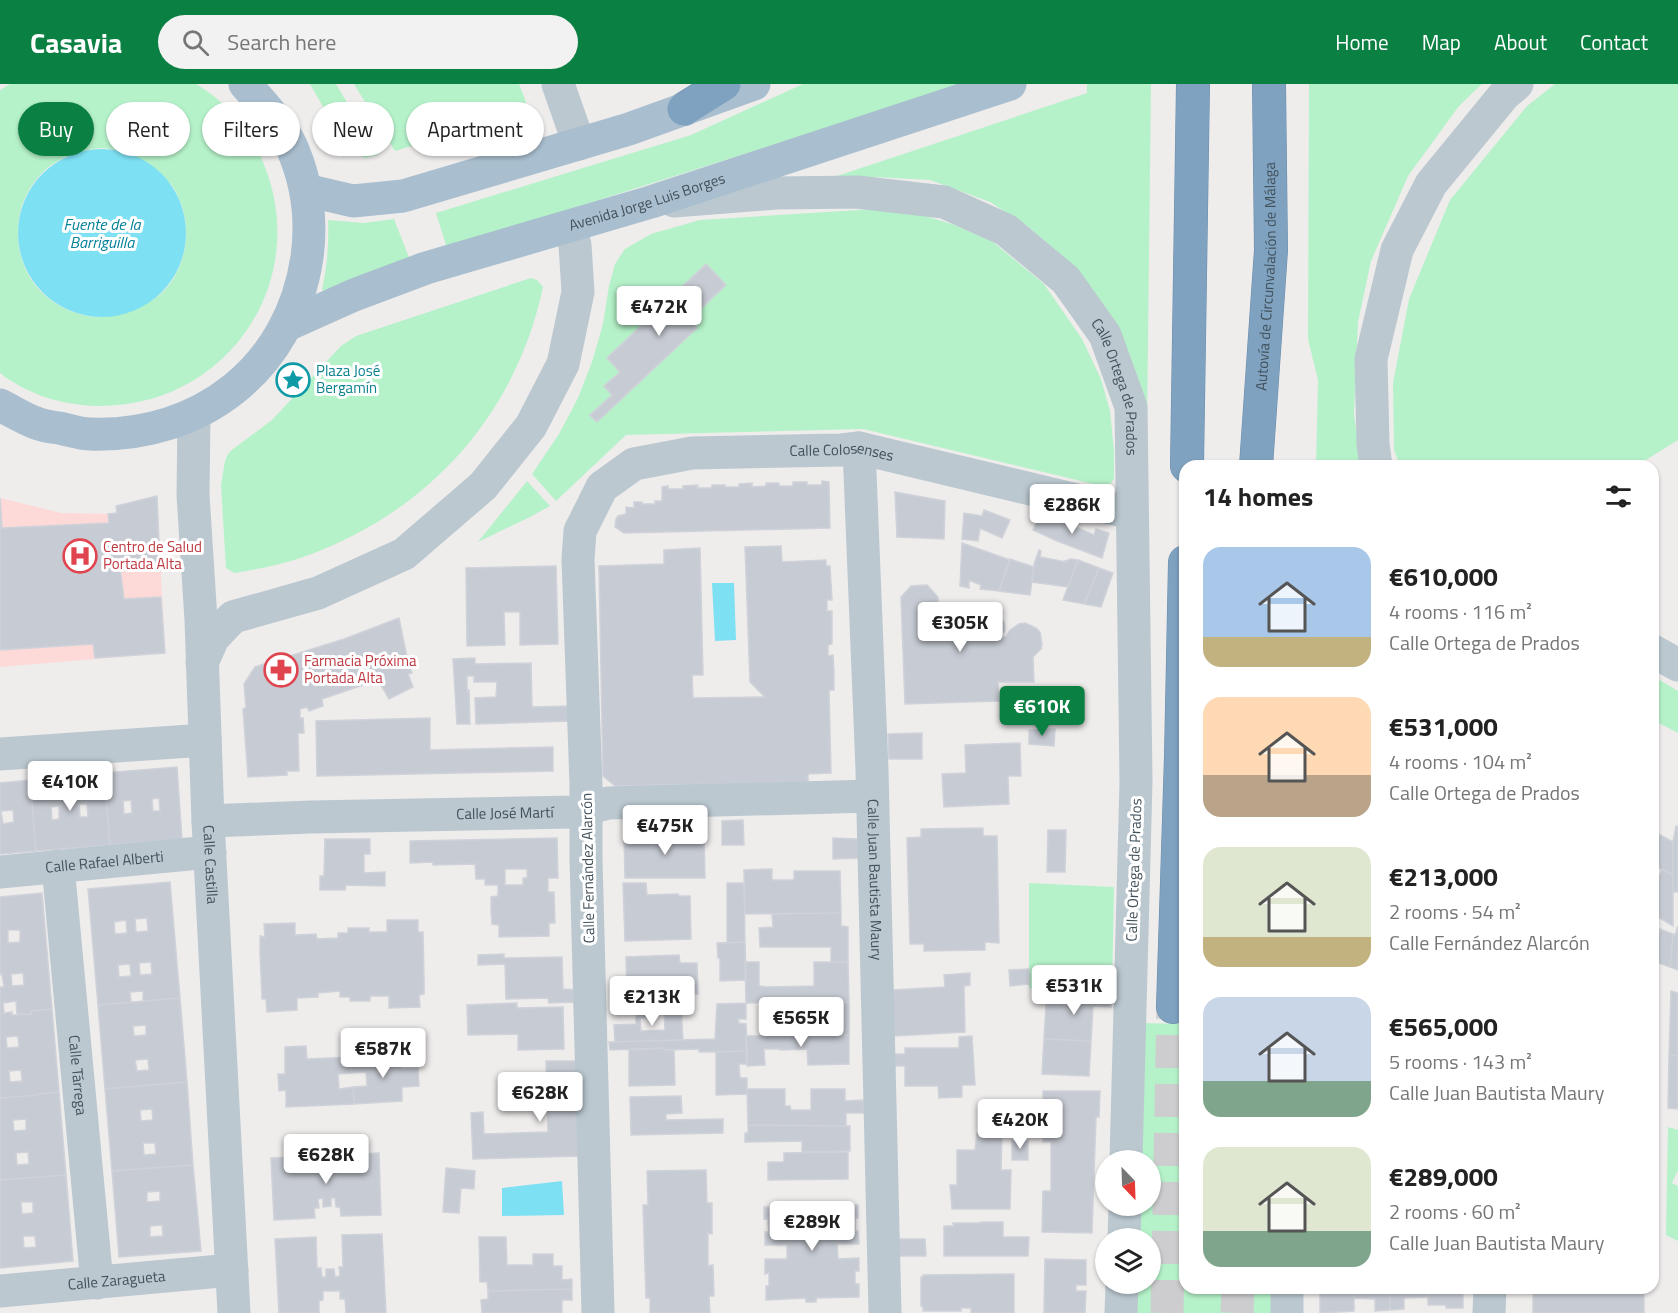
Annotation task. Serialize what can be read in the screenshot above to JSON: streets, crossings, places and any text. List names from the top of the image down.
{
  "streets": {
    "highway": ["Autovía de Circunvalación de Málaga"],
    "main road": ["Avenida Jorge Luis Borges"],
    "street": [
      "Calle Ortega de Prados",
      "Calle Colosenses",
      "Calle José Martí",
      "Calle Rafael Alberti",
      "Calle Castilla",
      "Calle Fernández Alarcón",
      "Calle Juan Bautista Maury",
      "Calle Tárrega",
      "Calle Zaragueta"
    ]
  },
  "crossings": [
    ["Avenida Jorge Luis Borges", "Calle Ortega de Prados"],
    ["Calle Ortega de Prados", "Calle Colosenses"],
    ["Calle Colosenses", "Calle Fernández Alarcón"],
    ["Calle Colosenses", "Calle Juan Bautista Maury"],
    ["Calle José Martí", "Calle Rafael Alberti"],
    ["Calle José Martí", "Calle Castilla"],
    ["Calle José Martí", "Calle Fernández Alarcón"],
    ["Calle José Martí", "Calle Juan Bautista Maury"],
    ["Calle Rafael Alberti", "Calle Castilla"],
    ["Calle Rafael Alberti", "Calle Tárrega"],
    ["Calle Castilla", "Calle Zaragueta"],
    ["Calle Tárrega", "Calle Zaragueta"]
  ],
  "water": ["Fuente de la Barriguilla"],
  "places": {
    "place": ["Plaza José Bergamín"],
    "hospital": ["Centro de Salud Portada Alta"],
    "pharmacy": ["Farmacia Próxima Portada Alta"]
  },
  "north": "bottom right",
  "page": {
    "header": "Casavia",
    "search": "Search here",
    "nav": [
      "Home",
      "Map",
      "About",
      "Contact"
    ],
    "chip": [
      "Buy",
      "Rent",
      "Filters",
      "New",
      "Apartment"
    ],
    "price": [
      "€472K",
      "€286K",
      "€305K",
      "€610K",
      "€410K",
      "€475K",
      "€531K",
      "€213K",
      "€565K",
      "€587K",
      "€628K",
      "€420K",
      "€628K",
      "€289K"
    ],
    "heading": "14 homes",
    "list": [
      {
        "name": "€610,000",
        "note": "4 rooms · 116 m² · Calle Ortega de Prados"
      },
      {
        "name": "€531,000",
        "note": "4 rooms · 104 m² · Calle Ortega de Prados"
      },
      {
        "name": "€213,000",
        "note": "2 rooms · 54 m² · Calle Fernández Alarcón"
      },
      {
        "name": "€565,000",
        "note": "5 rooms · 143 m² · Calle Juan Bautista Maury"
      },
      {
        "name": "€289,000",
        "note": "2 rooms · 60 m² · Calle Juan Bautista Maury"
      }
    ]
  }
}
